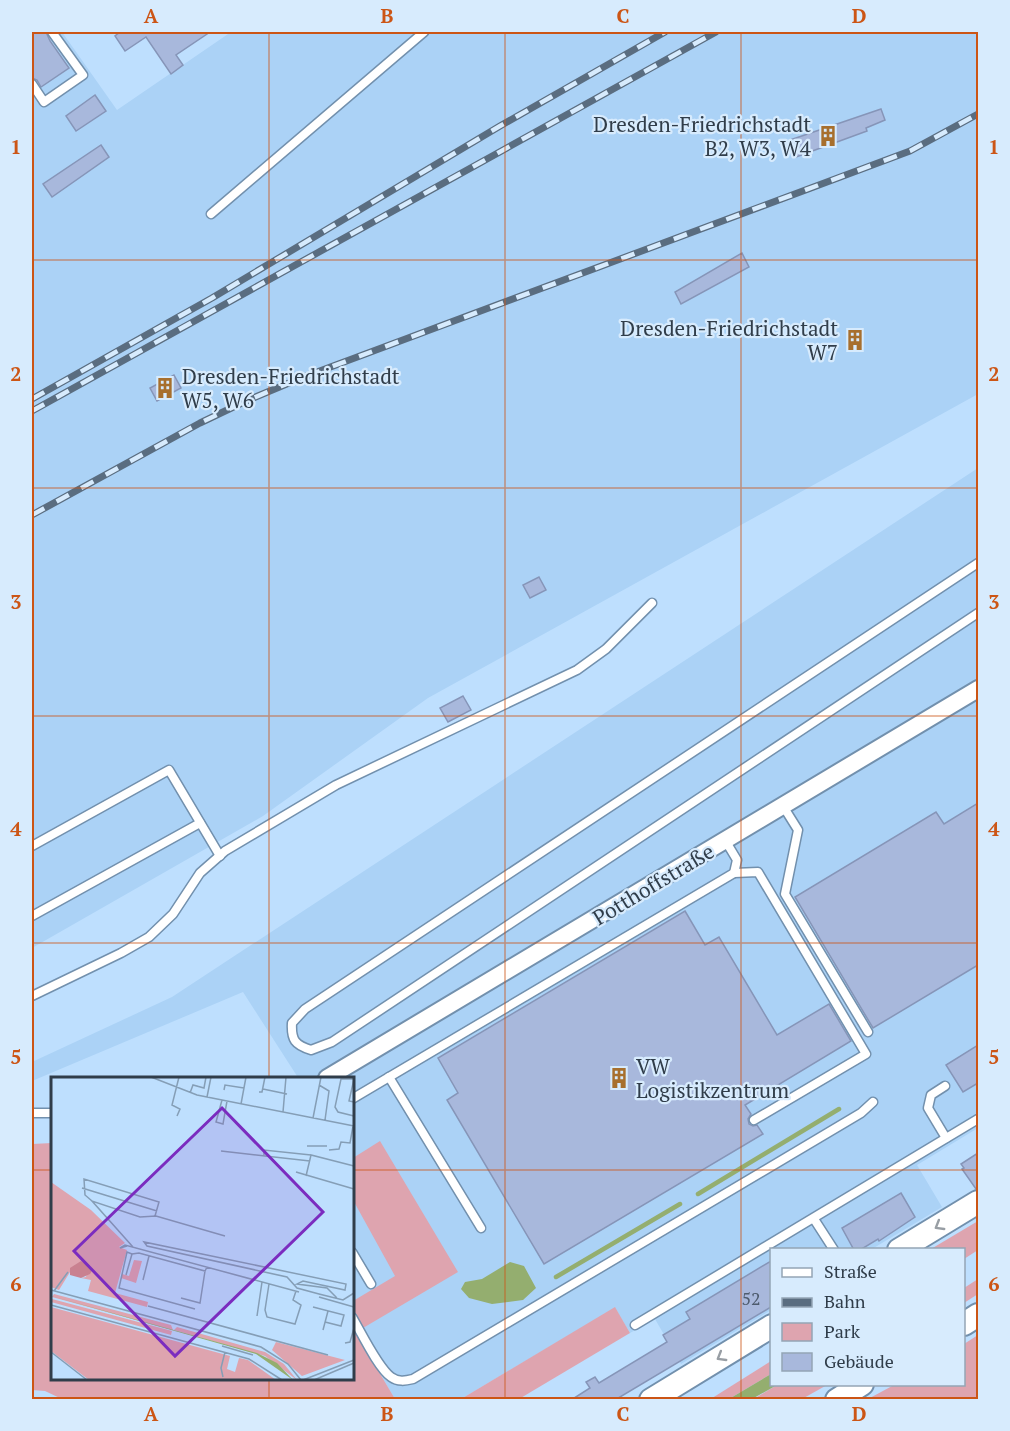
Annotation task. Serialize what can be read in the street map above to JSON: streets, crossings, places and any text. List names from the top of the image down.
{
  "streets": {
    "street": ["Potthoffstraße"]
  },
  "places": {
    "building": [
      "Dresden-Friedrichstadt B2, W3, W4",
      "Dresden-Friedrichstadt W7",
      "Dresden-Friedrichstadt W5, W6",
      "VW Logistikzentrum"
    ]
  },
  "house_numbers": ["52"],
  "legend": [
    "Straße",
    "Bahn",
    "Park",
    "Gebäude"
  ],
  "grid": {
    "columns": [
      "A",
      "B",
      "C",
      "D"
    ],
    "rows": [
      "1",
      "2",
      "3",
      "4",
      "5",
      "6"
    ]
  }
}
